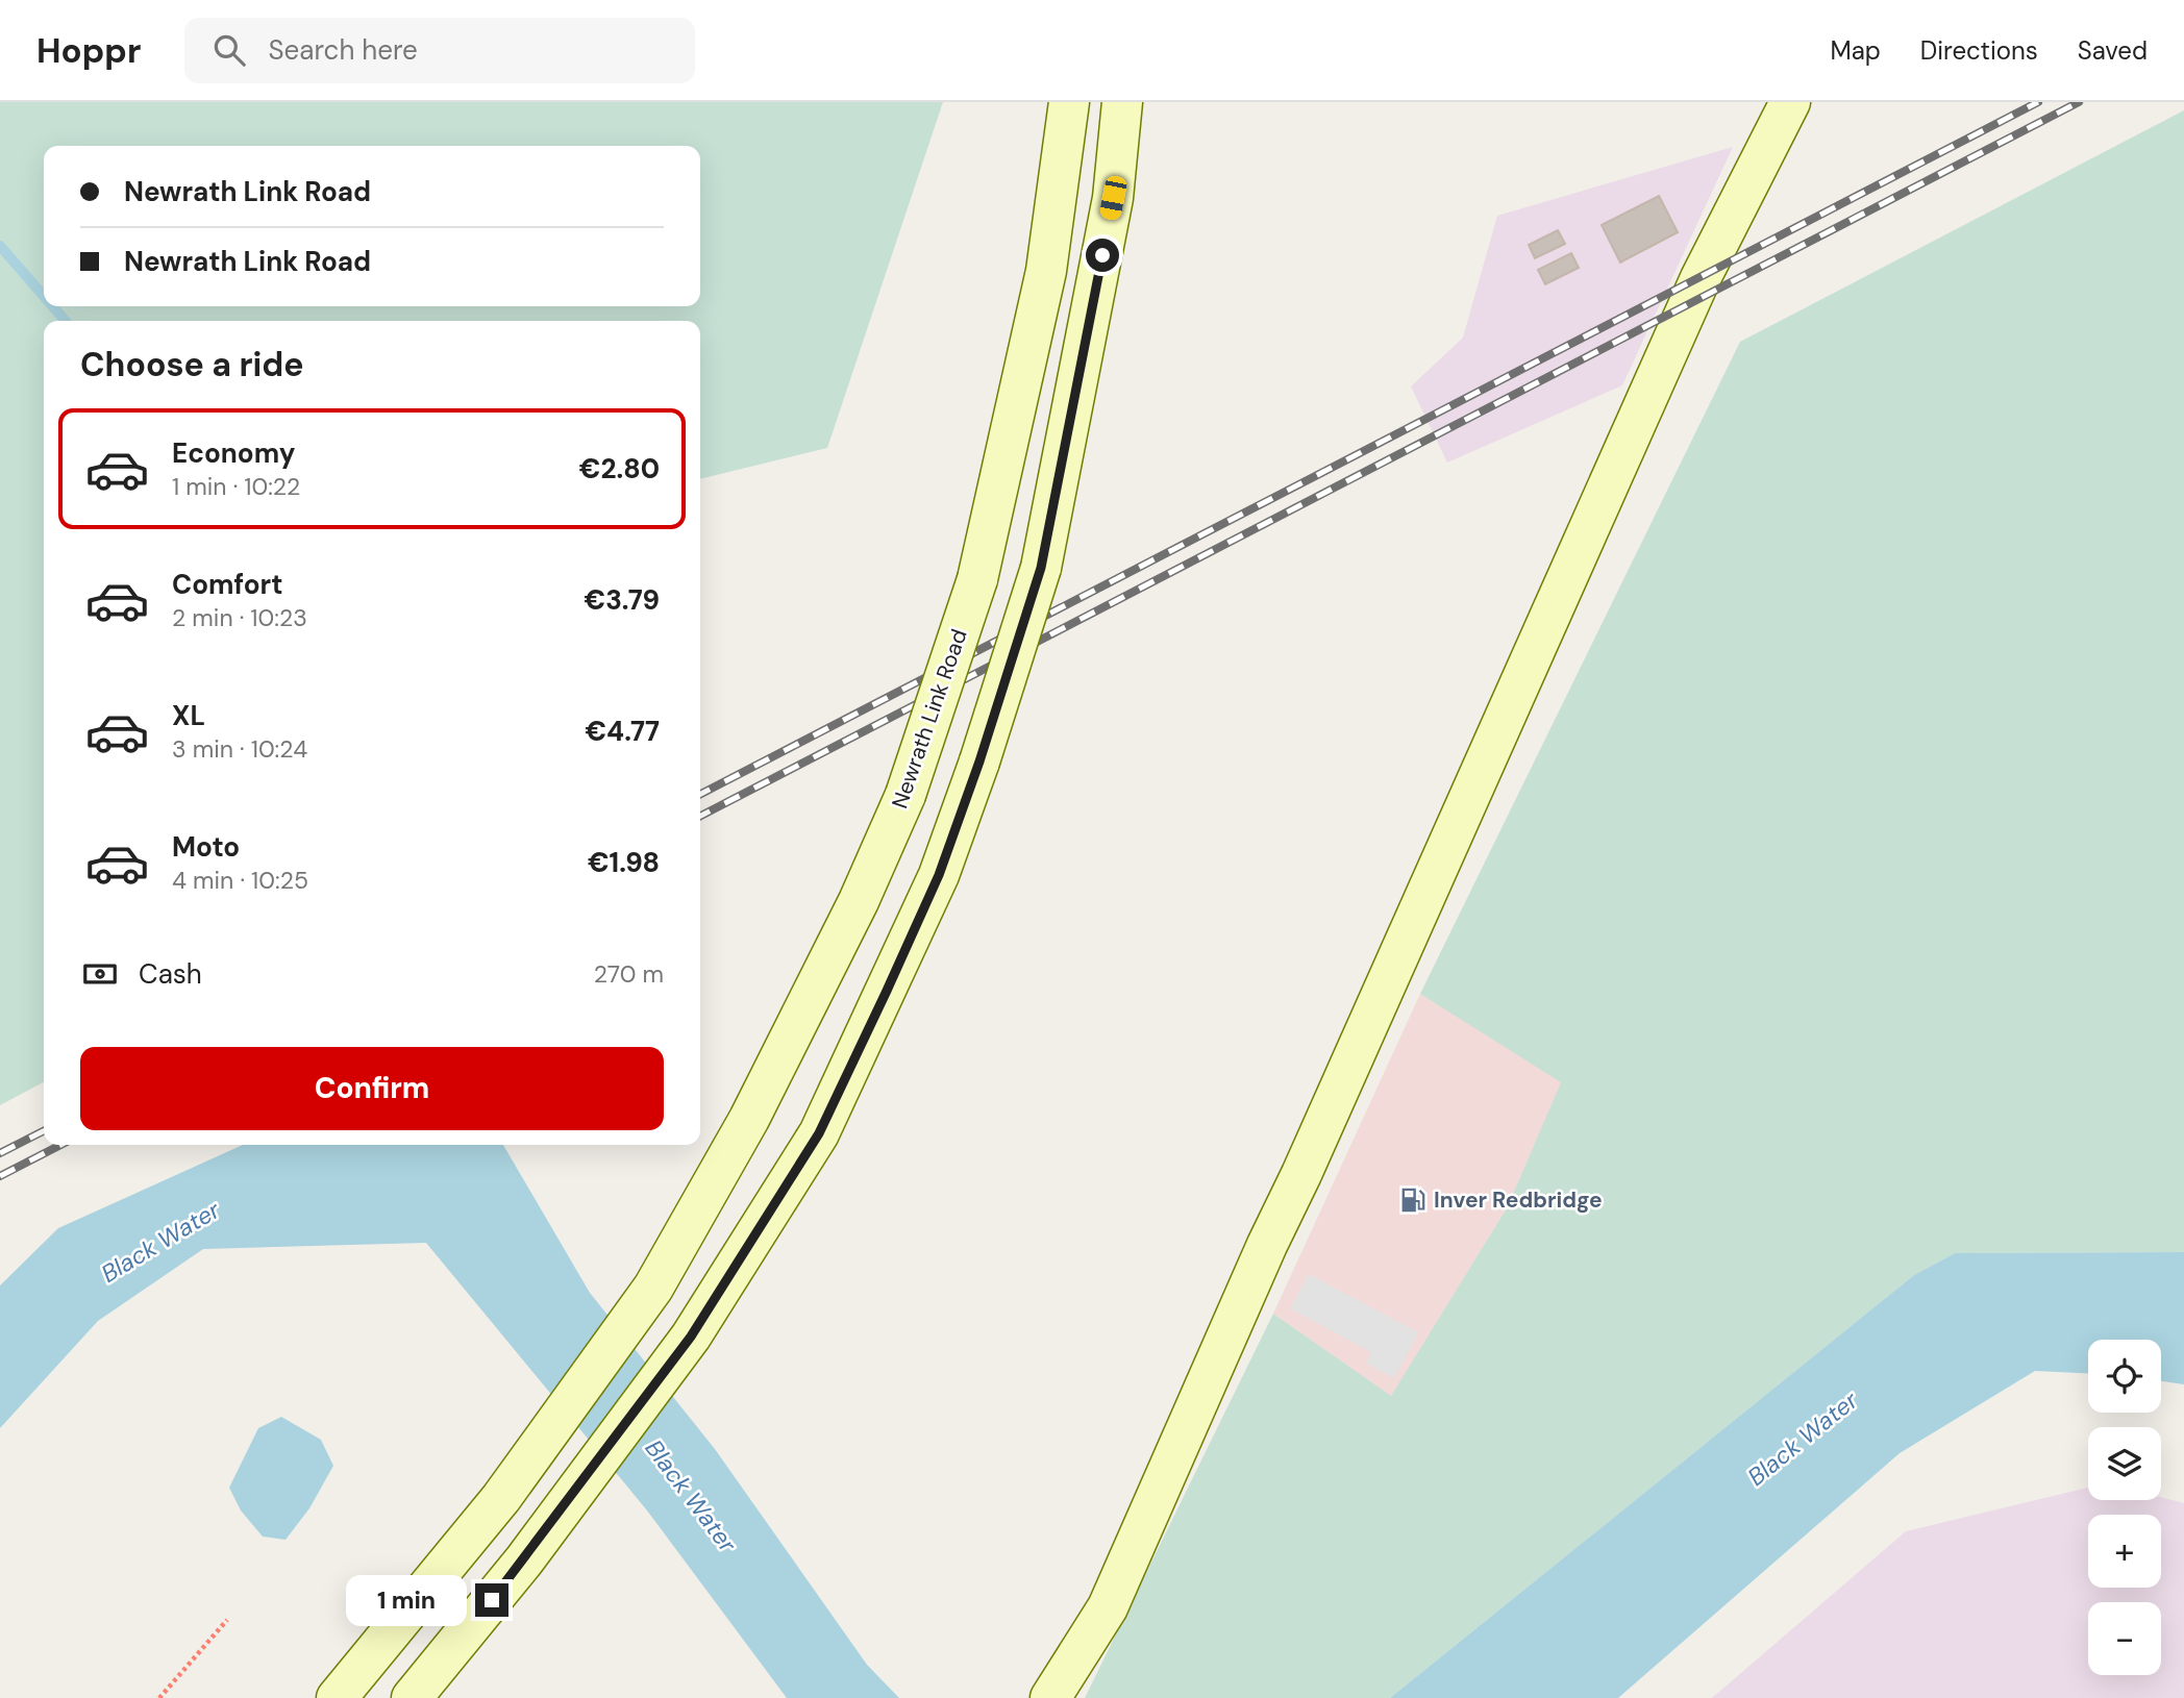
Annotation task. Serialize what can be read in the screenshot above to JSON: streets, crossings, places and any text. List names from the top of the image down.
{
  "streets": {
    "main road": ["Newrath Link Road"]
  },
  "water": ["Black Water"],
  "places": {
    "fuel station": ["Inver Redbridge"]
  },
  "page": {
    "header": "Hoppr",
    "search": "Search here",
    "nav": ["Map", "Directions", "Saved"],
    "banner": ["Newrath Link Road", "Newrath Link Road"],
    "heading": "Choose a ride",
    "list": [
      {
        "name": "Economy",
        "note": "1 min · 10:22",
        "value": "€2.80"
      },
      {
        "name": "Comfort",
        "note": "2 min · 10:23",
        "value": "€3.79"
      },
      {
        "name": "XL",
        "note": "3 min · 10:24",
        "value": "€4.77"
      },
      {
        "name": "Moto",
        "note": "4 min · 10:25",
        "value": "€1.98"
      }
    ],
    "pay": ["Cash", "270 m"],
    "buttons": "Confirm",
    "map_buttons": ["+", "−"],
    "bubble": "1 min"
  }
}
